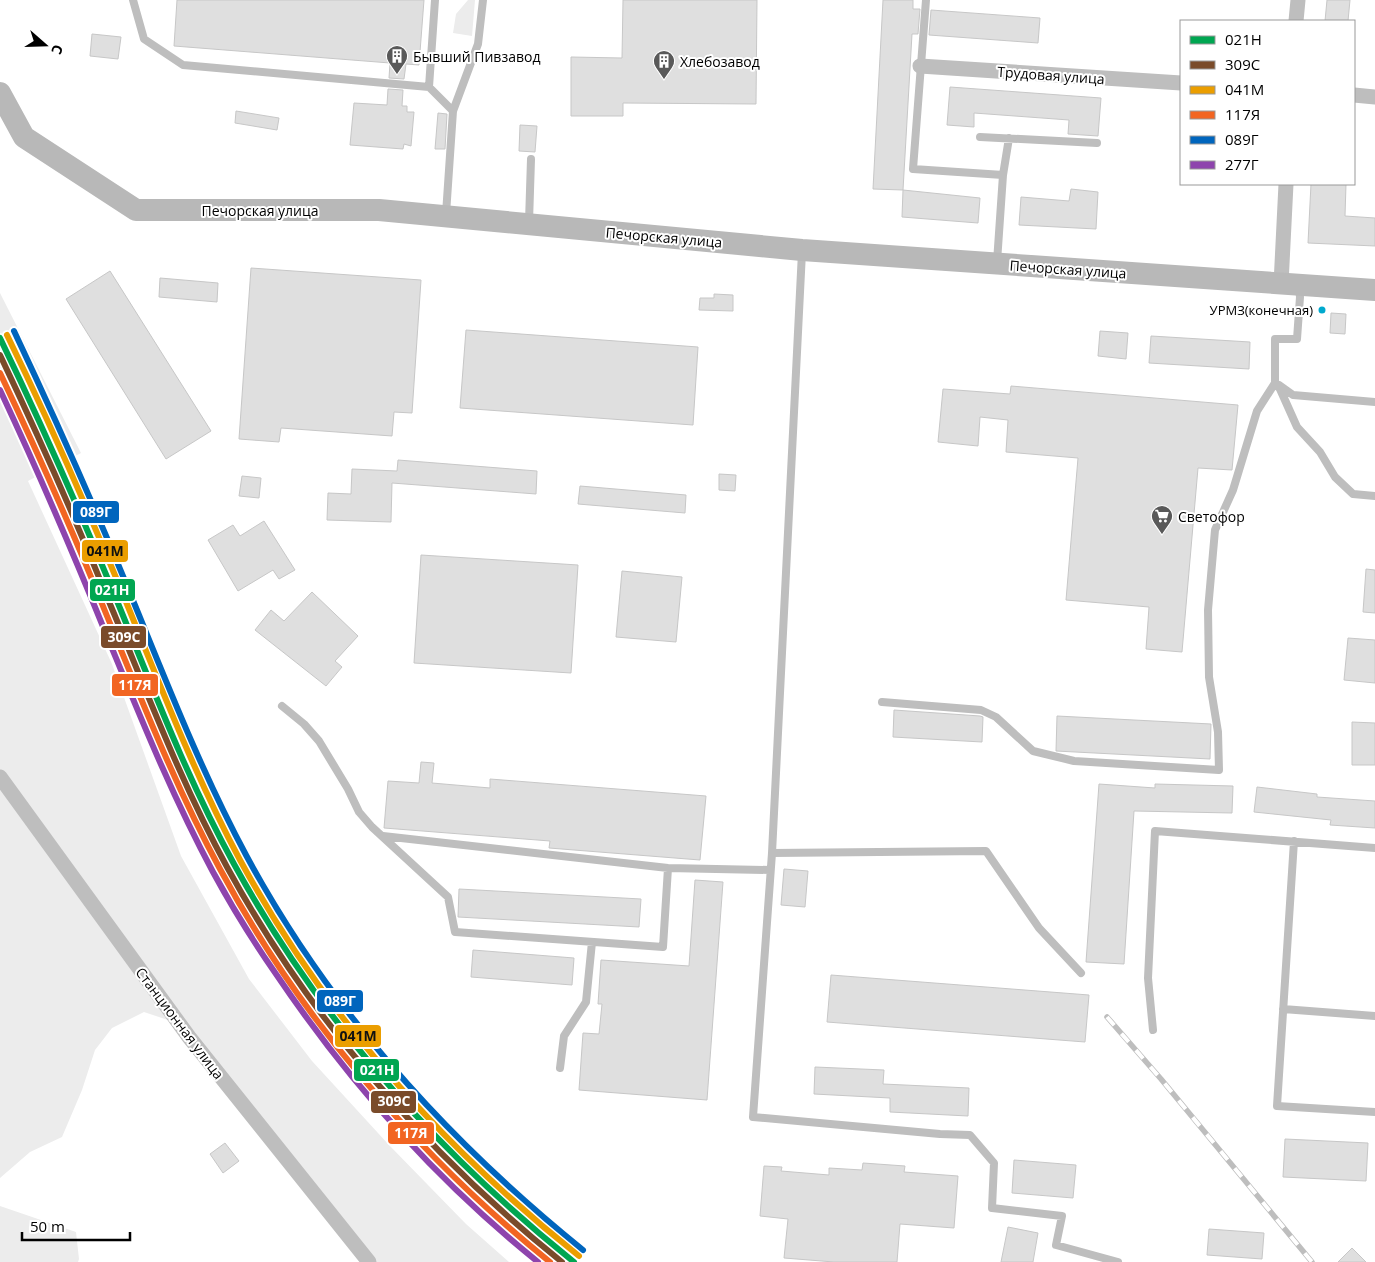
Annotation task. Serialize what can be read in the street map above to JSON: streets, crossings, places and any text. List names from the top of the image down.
{
  "streets": {
    "street": ["Трудовая улица", "Печорская улица", "Станционная улица"]
  },
  "places": {
    "building": ["Бывший Пивзавод", "Хлебозавод"],
    "other": ["УРМЗ(конечная)"],
    "supermarket": ["Светофор"]
  },
  "lines": [
    "transit line 089Г",
    "transit line 041М",
    "transit line 021Н",
    "transit line 309С",
    "transit line 117Я",
    "transit line 277Г"
  ],
  "legend": [
    "021Н",
    "309С",
    "041М",
    "117Я",
    "089Г",
    "277Г"
  ],
  "scale_bar": "50 m",
  "north": "right"
}
